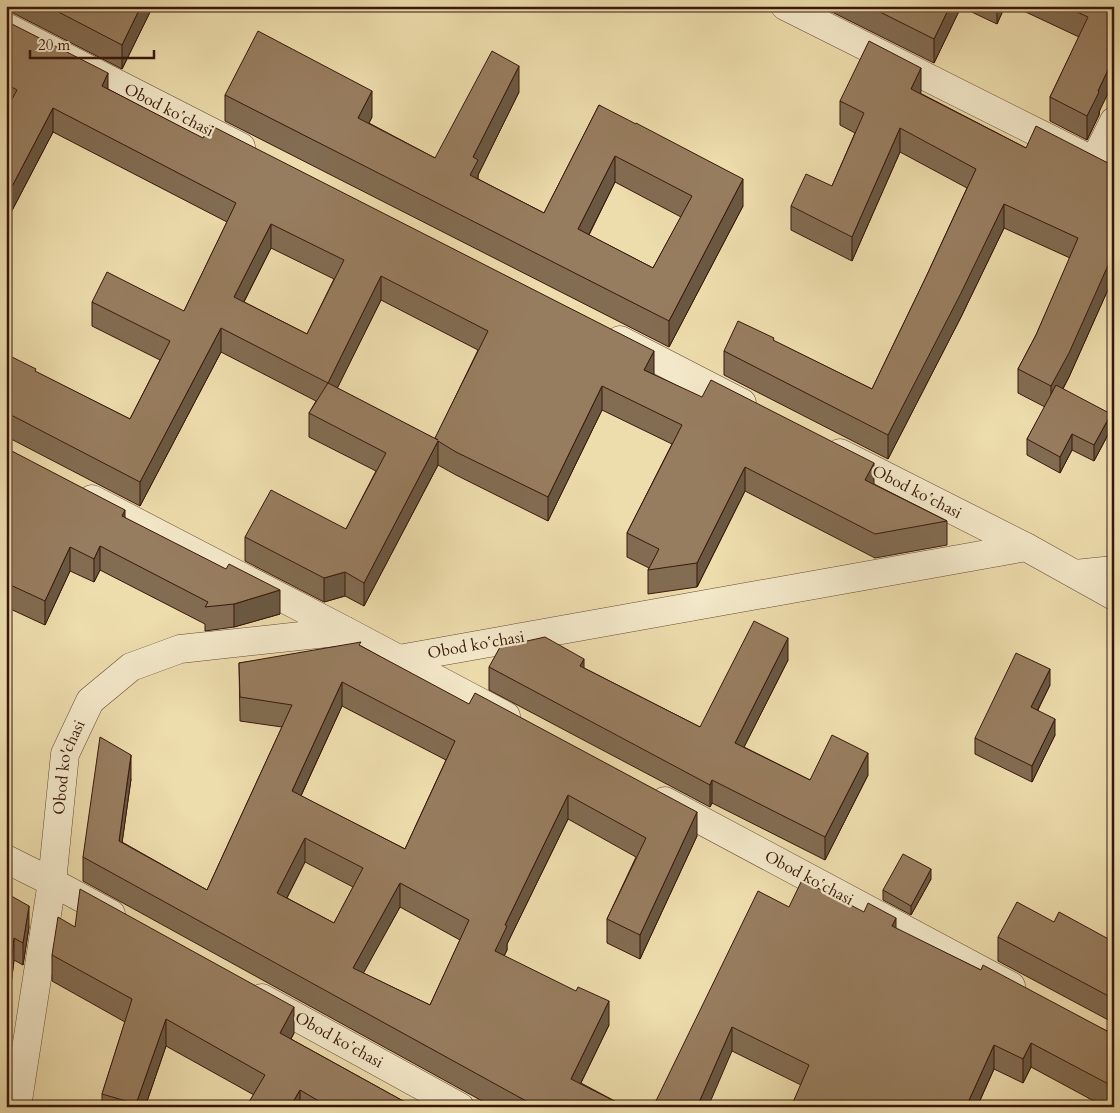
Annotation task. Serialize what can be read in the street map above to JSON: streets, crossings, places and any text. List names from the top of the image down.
{
  "streets": {
    "street": ["Obod koʻchasi", "Obod ko'chasi"]
  },
  "crossings": [
    ["Obod koʻchasi", "Obod ko'chasi"]
  ],
  "scale_bar": "20 m"
}
